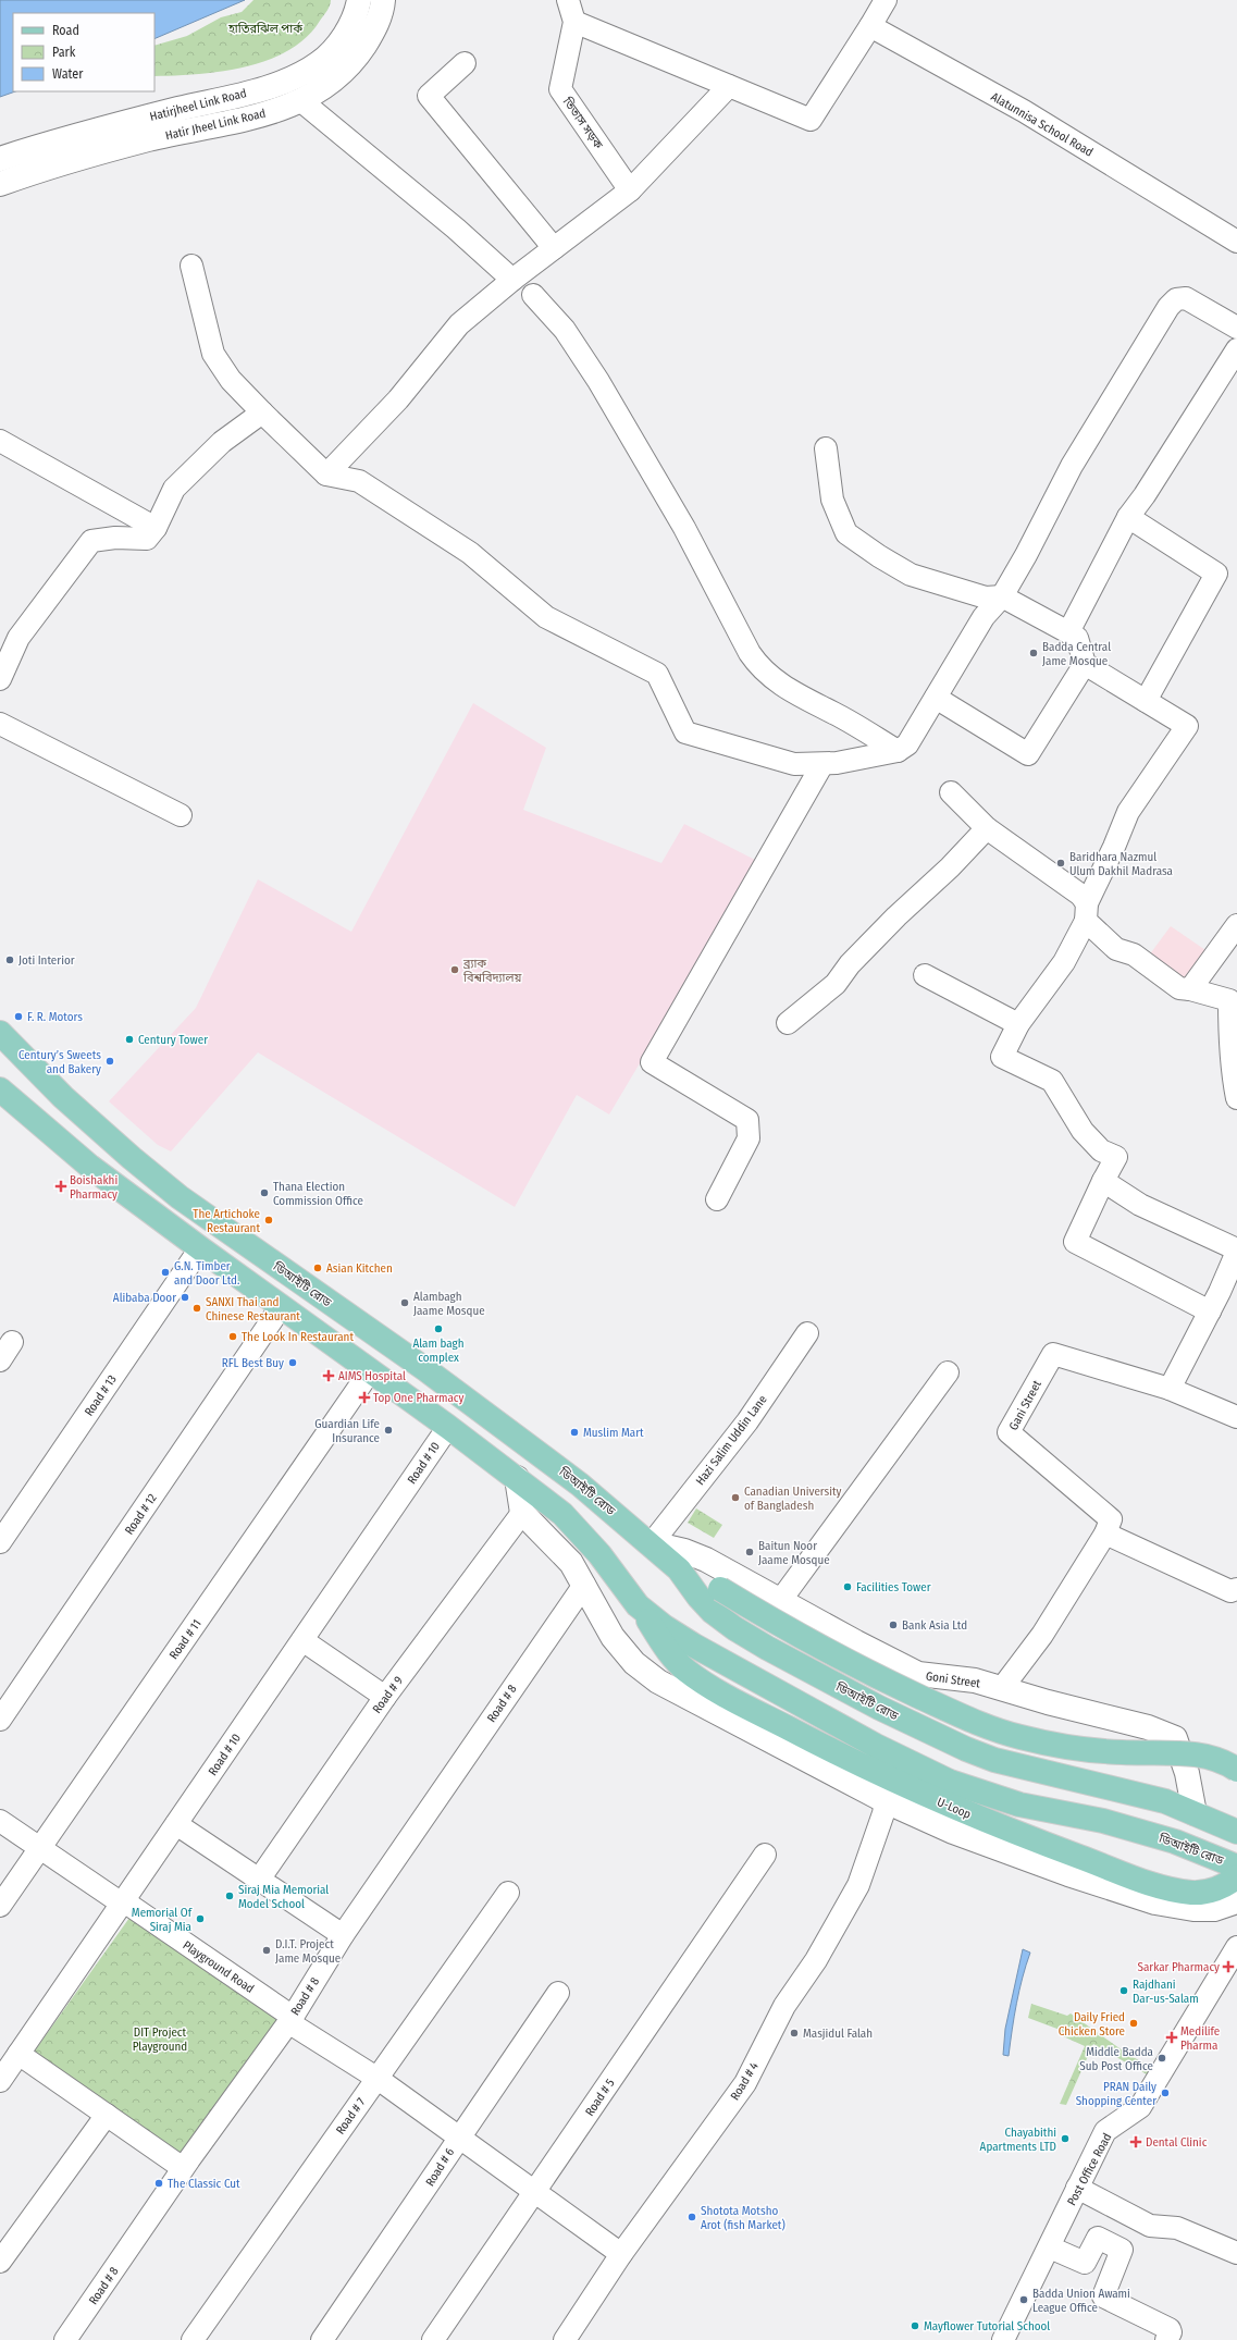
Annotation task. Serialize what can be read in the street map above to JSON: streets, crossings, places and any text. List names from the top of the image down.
{
  "streets": {
    "main road": ["ডিআইটি রোড", "U-Loop"],
    "street": [
      "Hatirjheel Link Road",
      "তিতাস সড়ক",
      "Hatir Jheel Link Road",
      "Alatunnisa School Road",
      "Road # 13",
      "Gani Street",
      "Hazi Salim Uddin Lane",
      "Road # 10",
      "Road # 12",
      "Road # 11",
      "Goni Street",
      "Road # 9",
      "Road # 8",
      "Playground Road",
      "Road # 4",
      "Road # 5",
      "Road # 7",
      "Road # 6",
      "Post Office Road"
    ]
  },
  "crossings": [
    ["ডিআইটি রোড", "Road # 13"],
    ["ডিআইটি রোড", "Hazi Salim Uddin Lane"],
    ["ডিআইটি রোড", "Road # 10"],
    ["ডিআইটি রোড", "Road # 12"],
    ["ডিআইটি রোড", "Road # 11"],
    ["ডিআইটি রোড", "Goni Street"],
    ["ডিআইটি রোড", "U-Loop"],
    ["Hazi Salim Uddin Lane", "Goni Street"],
    ["Road # 10", "Playground Road"],
    ["Road # 11", "Playground Road"],
    ["Road # 8", "Playground Road"],
    ["Playground Road", "Road # 4"],
    ["Playground Road", "Road # 5"],
    ["Playground Road", "Road # 7"],
    ["Playground Road", "Road # 6"]
  ],
  "parks": ["হাতিরঝিল পার্ক", "DIT Project Playground"],
  "places": {
    "other": [
      "Badda Central Jame Mosque",
      "Baridhara Nazmul Ulum Dakhil Madrasa",
      "Joti Interior",
      "ব্র্যাক বিশ্ববিদ্যালয়",
      "F. R. Motors",
      "Century Tower",
      "Century’s Sweets and Bakery",
      "Thana Election Commission Office",
      "The Artichoke Restaurant",
      "Asian Kitchen",
      "G.N. Timber and Door Ltd.",
      "Alibaba Door",
      "Alambagh Jaame Mosque",
      "SANXI Thai and Chinese Restaurant",
      "Alam bagh complex",
      "The Look In Restaurant",
      "RFL Best Buy",
      "Guardian Life Insurance",
      "Muslim Mart",
      "Canadian University of Bangladesh",
      "Baitun Noor Jaame Mosque",
      "Facilities Tower",
      "Bank Asia Ltd",
      "Siraj Mia Memorial Model School",
      "Memorial Of Siraj Mia",
      "D.I.T. Project Jame Mosque",
      "Rajdhani Dar-us-Salam",
      "Daily Fried Chicken Store",
      "Masjidul Falah",
      "Middle Badda Sub Post Office",
      "PRAN Daily Shopping Center",
      "Chayabithi Apartments LTD",
      "The Classic Cut",
      "Shotota Motsho Arot (fish Market)",
      "Badda Union Awami League Office",
      "Mayflower Tutorial School"
    ],
    "health": [
      "Boishakhi Pharmacy",
      "AIMS Hospital",
      "Top One Pharmacy",
      "Sarkar Pharmacy",
      "Medilife Pharma",
      "Dental Clinic"
    ]
  },
  "legend": ["Road", "Park", "Water"]
}
